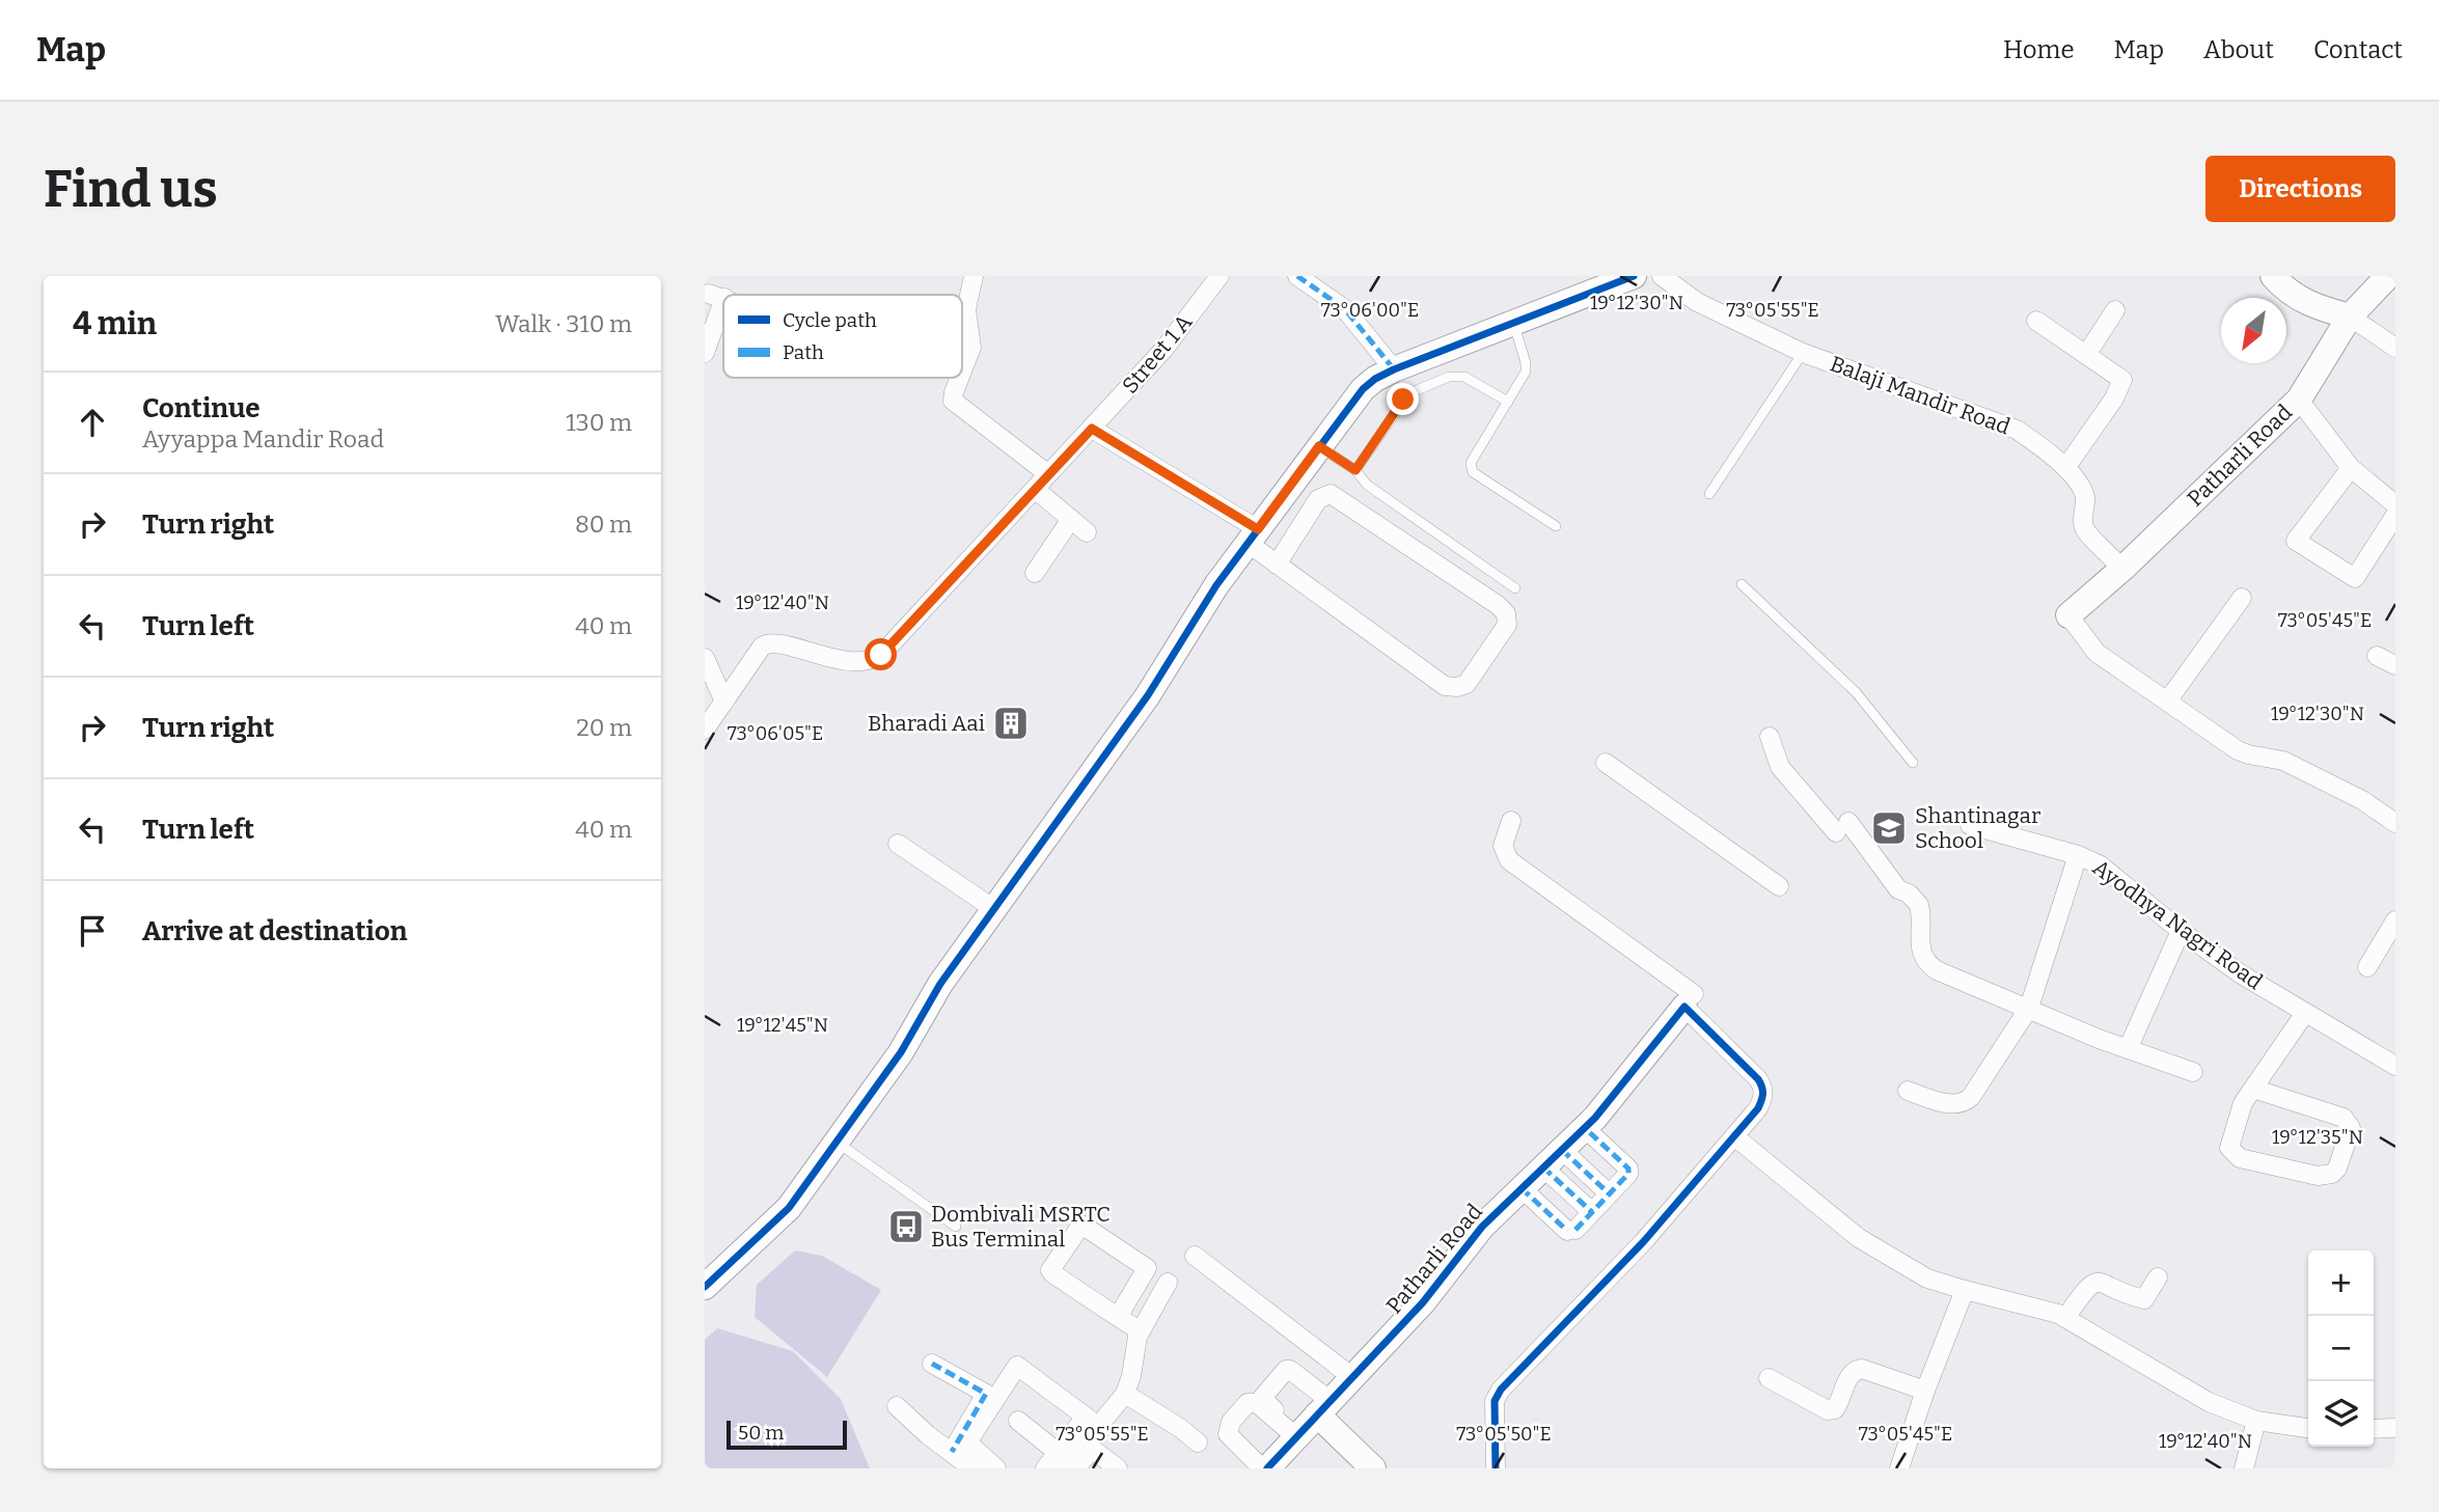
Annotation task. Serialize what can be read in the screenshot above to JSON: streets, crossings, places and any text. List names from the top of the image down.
{
  "streets": {
    "street": [
      "Street 1 A",
      "Balaji Mandir Road",
      "Patharli Road",
      "Ayodhya Nagri Road"
    ]
  },
  "crossings": [
    ["Balaji Mandir Road", "Patharli Road"]
  ],
  "places": {
    "building": ["Bharadi Aai"],
    "school or university": ["Shantinagar School"],
    "bus stop": ["Dombivali MSRTC Bus Terminal"]
  },
  "legend": ["Cycle path", "Path"],
  "scale_bar": "50 m",
  "north": "bottom left",
  "page": {
    "header": "Map",
    "nav": [
      "Home",
      "Map",
      "About",
      "Contact"
    ],
    "buttons": "Directions",
    "title": "Find us",
    "heading": ["4 min", "Walk · 310 m"],
    "list": [
      ["Continue", "Ayyappa Mandir Road", "130 m"],
      ["Turn right", "80 m"],
      ["Turn left", "40 m"],
      ["Turn right", "20 m"],
      ["Turn left", "40 m"],
      "Arrive at destination"
    ],
    "map_buttons": ["+", "−"],
    "scale": "50 m"
  },
  "coordinates": [
    "19°12'30\"N",
    "73°06'00\"E",
    "73°05'55\"E",
    "19°12'40\"N",
    "73°05'45\"E",
    "73°06'05\"E",
    "19°12'45\"N",
    "19°12'35\"N",
    "73°05'50\"E"
  ]
}
